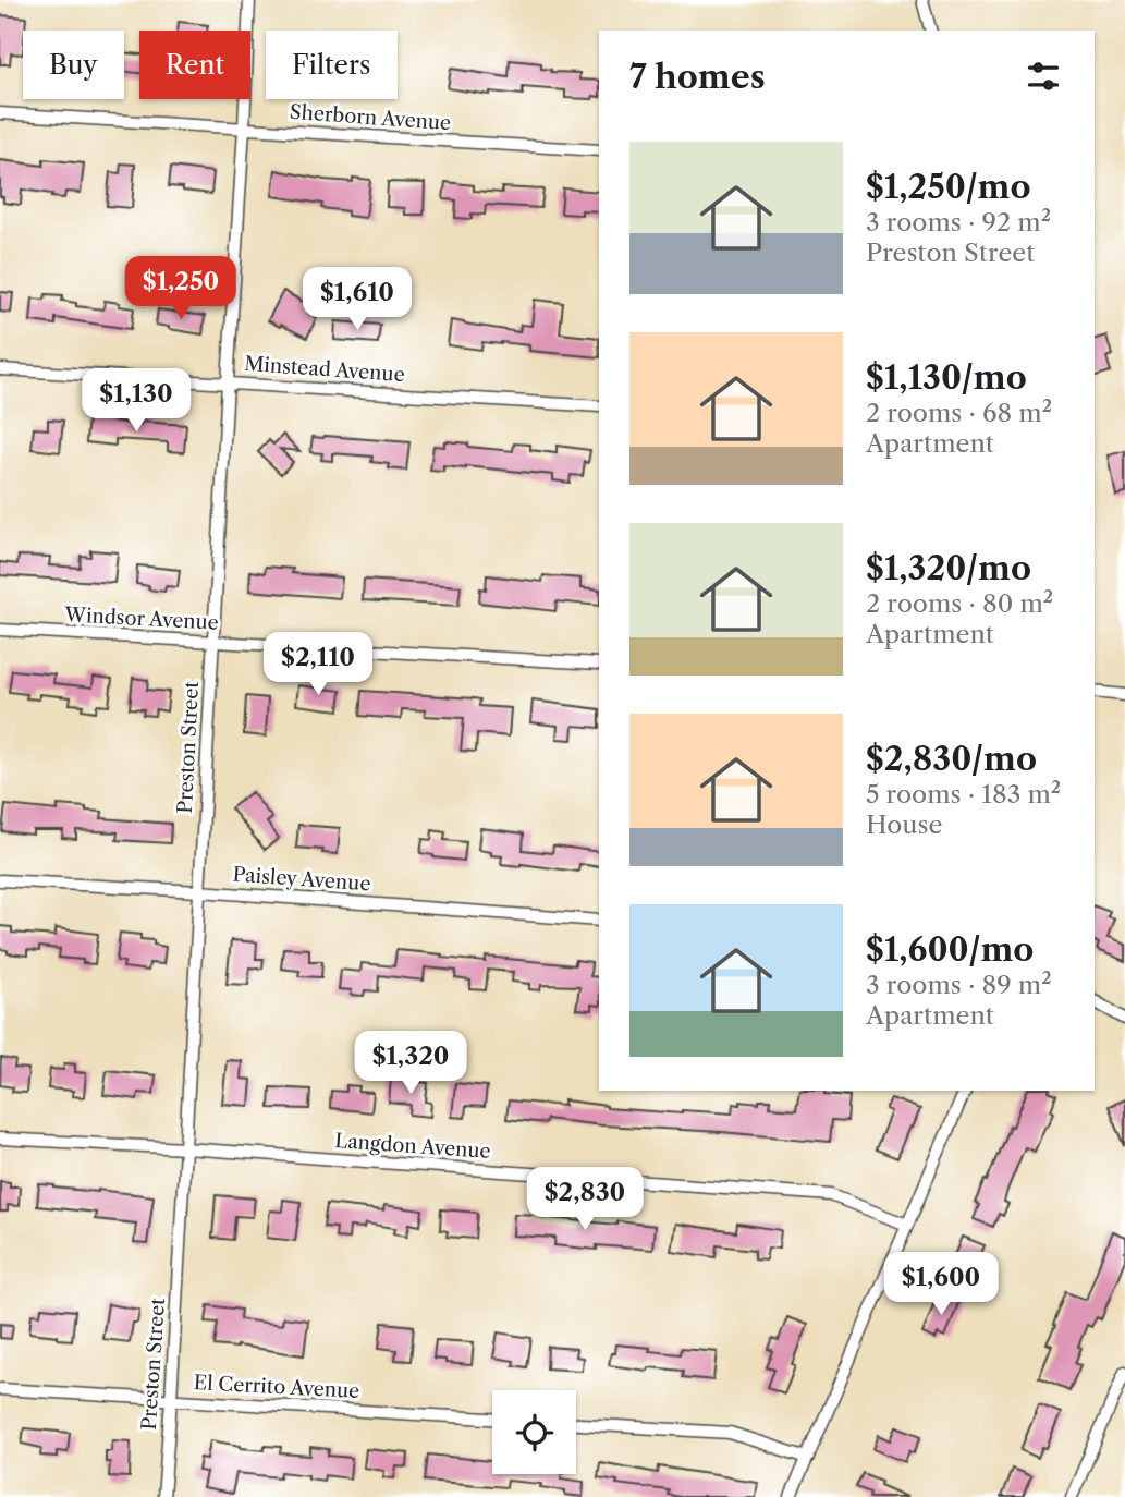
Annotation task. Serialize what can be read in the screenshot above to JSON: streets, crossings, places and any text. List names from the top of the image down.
{
  "streets": {
    "street": [
      "Sherborn Avenue",
      "Minstead Avenue",
      "Windsor Avenue",
      "Preston Street",
      "Paisley Avenue",
      "Langdon Avenue",
      "El Cerrito Avenue"
    ]
  },
  "crossings": [
    ["Sherborn Avenue", "Preston Street"],
    ["Minstead Avenue", "Preston Street"],
    ["Windsor Avenue", "Preston Street"],
    ["Preston Street", "Paisley Avenue"],
    ["Preston Street", "Langdon Avenue"],
    ["Preston Street", "El Cerrito Avenue"]
  ],
  "page": {
    "chip": ["Buy", "Rent", "Filters"],
    "heading": "7 homes",
    "list": [
      {
        "name": "$1,250/mo",
        "note": "3 rooms · 92 m² · Preston Street"
      },
      {
        "name": "$1,130/mo",
        "note": "2 rooms · 68 m² · Apartment"
      },
      {
        "name": "$1,320/mo",
        "note": "2 rooms · 80 m² · Apartment"
      },
      {
        "name": "$2,830/mo",
        "note": "5 rooms · 183 m² · House"
      },
      {
        "name": "$1,600/mo",
        "note": "3 rooms · 89 m² · Apartment"
      }
    ],
    "price": [
      "$1,250",
      "$1,610",
      "$1,130",
      "$2,110",
      "$1,320",
      "$2,830",
      "$1,600"
    ]
  }
}
